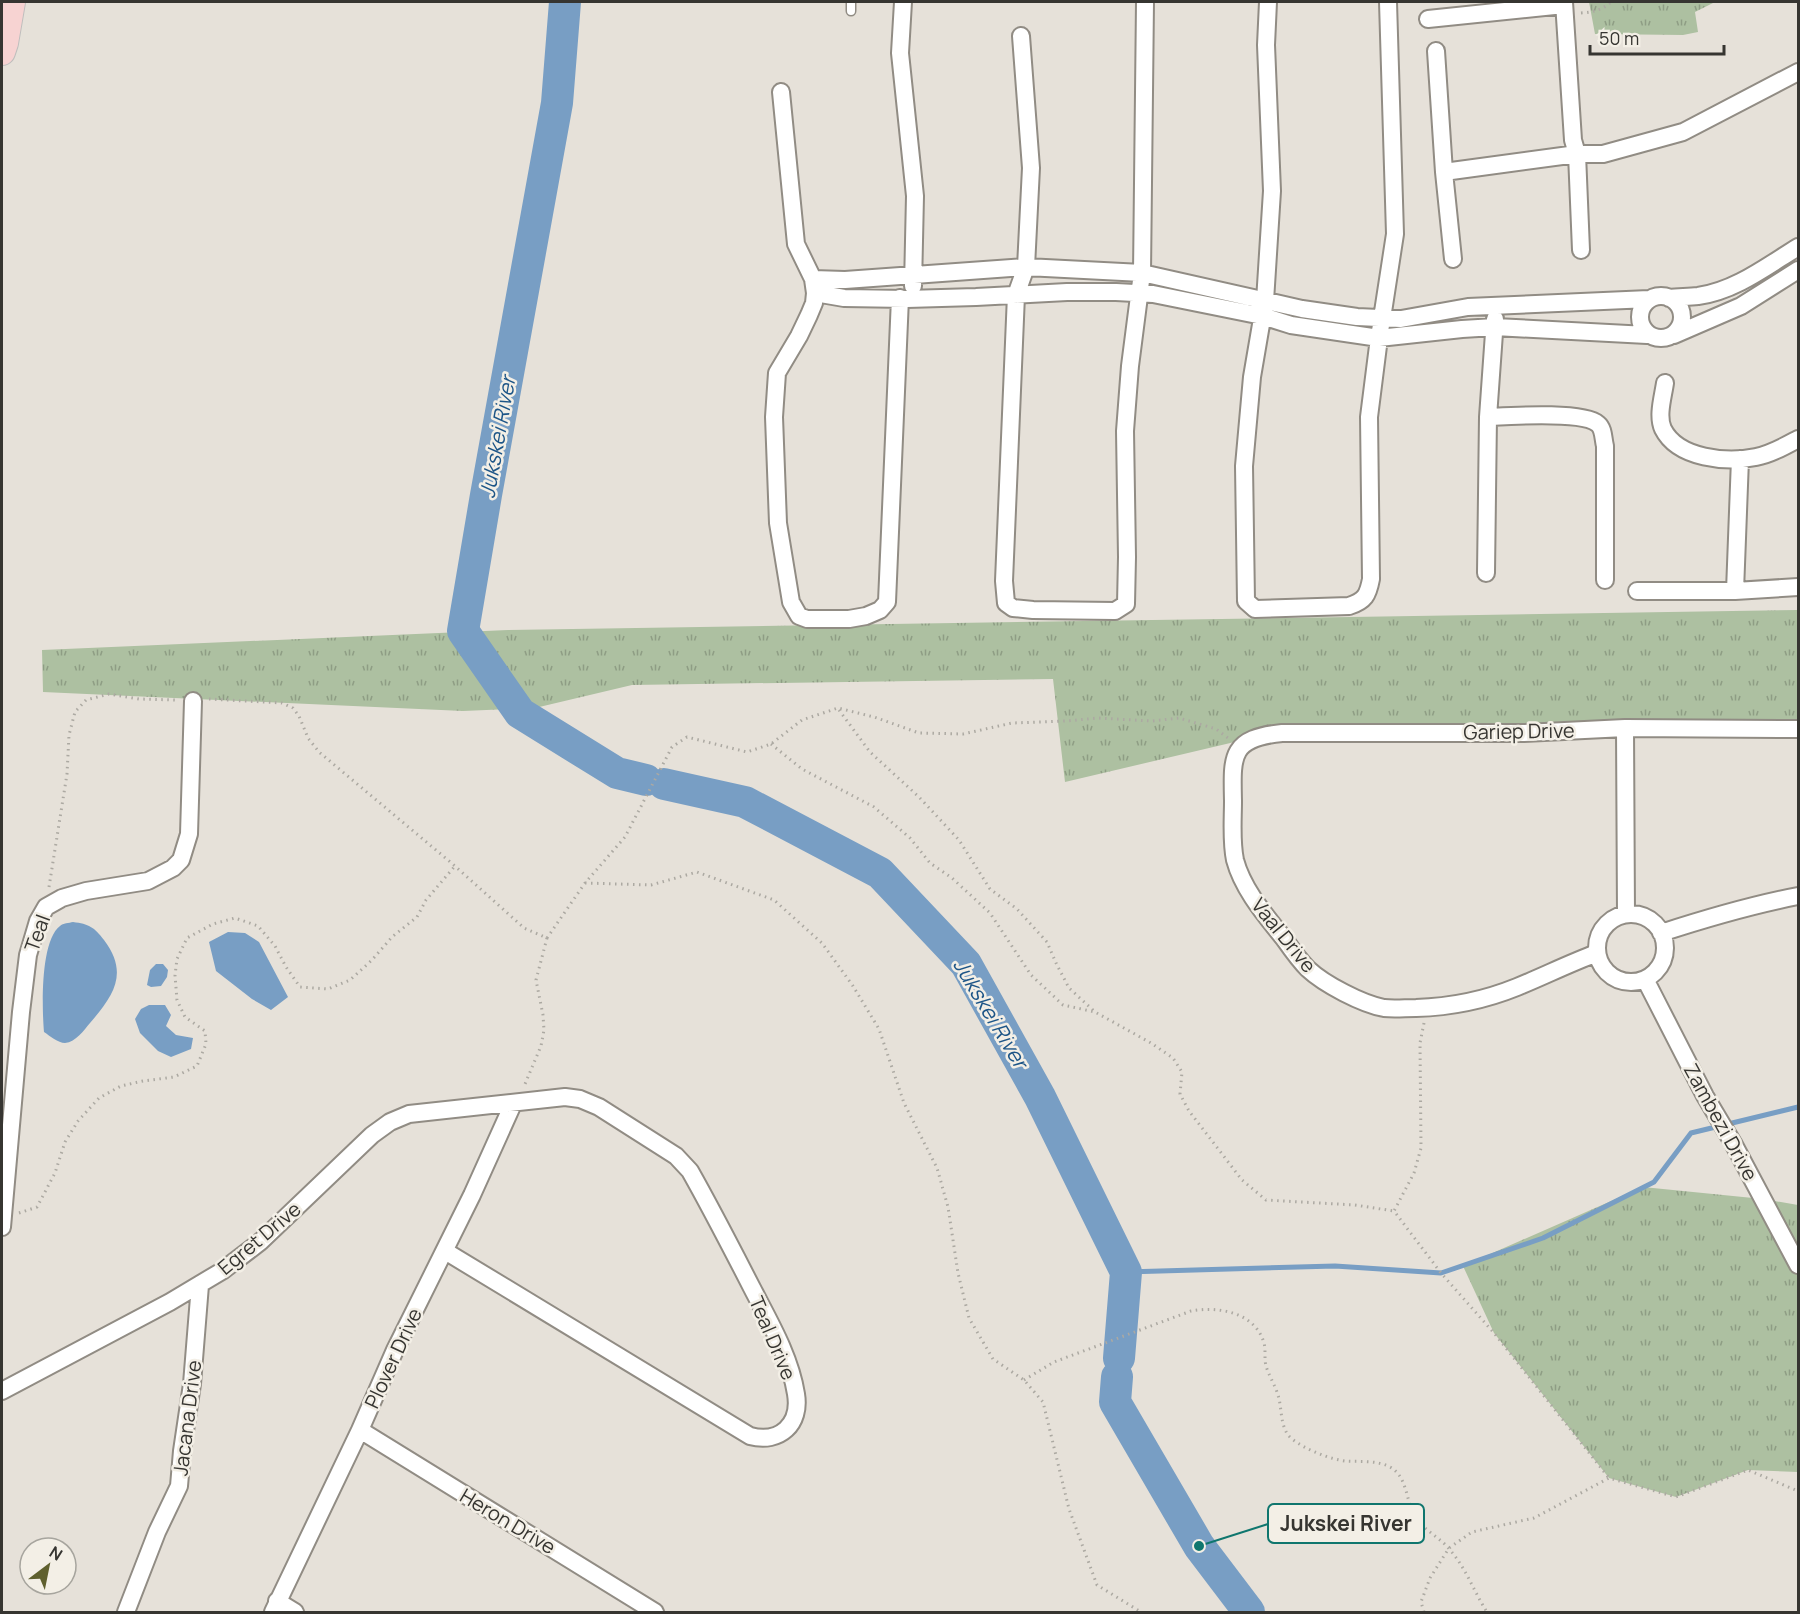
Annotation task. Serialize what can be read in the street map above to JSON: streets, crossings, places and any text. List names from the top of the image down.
{
  "streets": {
    "street": [
      "Gariep Drive",
      "Teal",
      "Vaal Drive",
      "Zambezi Drive",
      "Egret Drive",
      "Teal Drive",
      "Plover Drive",
      "Jacana Drive",
      "Heron Drive"
    ]
  },
  "crossings": [
    ["Gariep Drive", "Vaal Drive"],
    ["Vaal Drive", "Zambezi Drive"],
    ["Egret Drive", "Teal Drive"],
    ["Egret Drive", "Plover Drive"],
    ["Egret Drive", "Jacana Drive"],
    ["Teal Drive", "Plover Drive"],
    ["Plover Drive", "Heron Drive"]
  ],
  "water": ["Jukskei River"],
  "places": ["Jukskei River"],
  "scale_bar": "50 m",
  "north": "top right"
}
